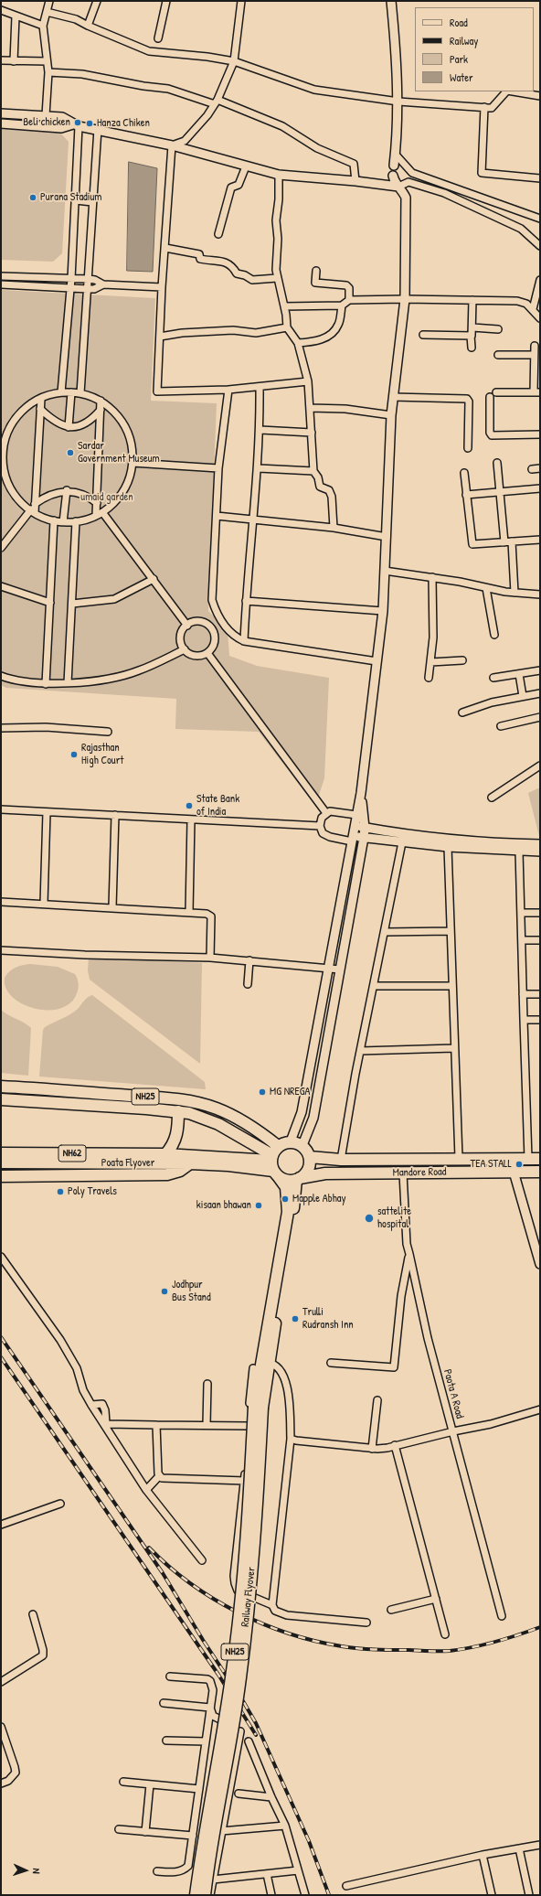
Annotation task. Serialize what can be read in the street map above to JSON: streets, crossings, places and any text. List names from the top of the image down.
{
  "streets": {
    "main road": [
      "NH25",
      "NH62",
      "Poata Flyover",
      "Mandore Road",
      "Railway Flyover"
    ],
    "street": ["Paota A Road"]
  },
  "crossings": [
    ["NH25", "NH62"],
    ["NH25", "Mandore Road"],
    ["NH25", "Railway Flyover"],
    ["NH62", "Poata Flyover"],
    ["NH62", "Mandore Road"],
    ["Mandore Road", "Paota A Road"]
  ],
  "parks": ["umaid garden"],
  "places": [
    "Beli chicken",
    "Hanza Chiken",
    "Purana Stadium",
    "Sardar Government Museum",
    "Rajasthan High Court",
    "State Bank of India",
    "MG NREGA",
    "TEA STALL",
    "Poly Travels",
    "Mapple Abhay",
    "kisaan bhawan",
    "sattelite hospital",
    "Jodhpur Bus Stand",
    "Trulli Rudransh Inn"
  ],
  "legend": [
    "Road",
    "Railway",
    "Park",
    "Water"
  ],
  "north": "right"
}
